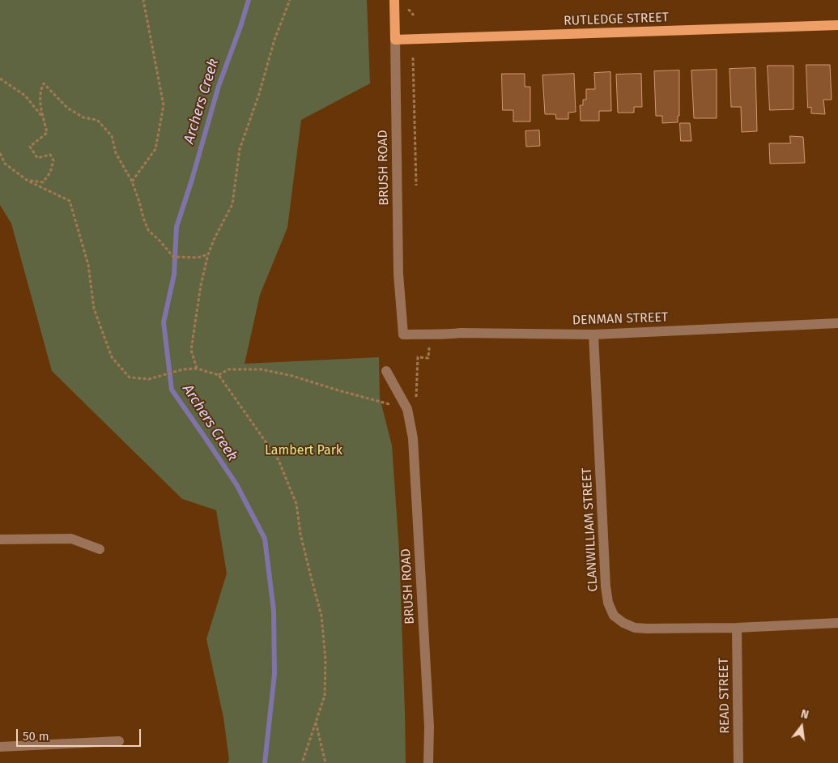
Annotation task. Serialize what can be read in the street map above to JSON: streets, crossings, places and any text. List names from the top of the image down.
{
  "streets": {
    "main road": ["RUTLEDGE STREET", "BRUSH ROAD"],
    "street": ["DENMAN STREET", "CLANWILLIAM STREET", "READ STREET"]
  },
  "crossings": [
    ["RUTLEDGE STREET", "BRUSH ROAD"],
    ["BRUSH ROAD", "DENMAN STREET"],
    ["DENMAN STREET", "CLANWILLIAM STREET"],
    ["CLANWILLIAM STREET", "READ STREET"]
  ],
  "water": ["Archers Creek"],
  "parks": ["Lambert Park"],
  "scale_bar": "50 m",
  "north": "top"
}
